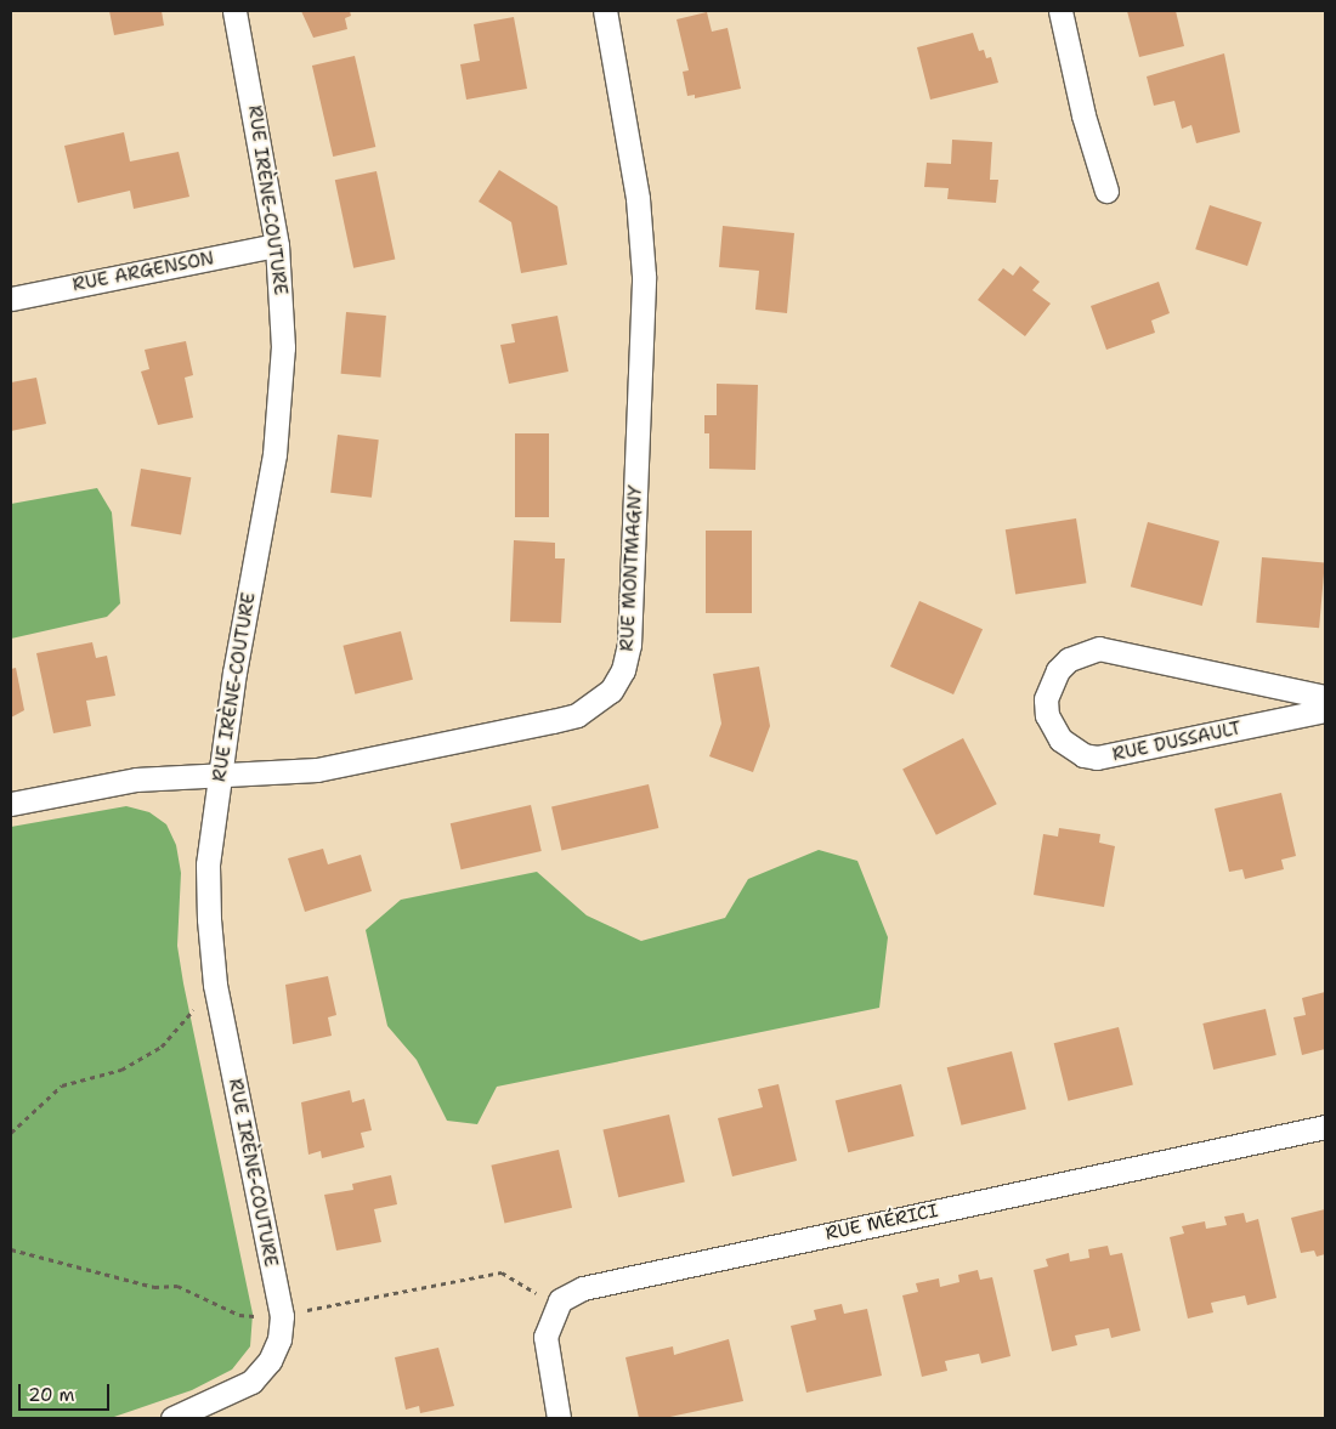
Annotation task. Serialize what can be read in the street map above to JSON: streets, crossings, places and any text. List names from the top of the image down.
{
  "streets": {
    "street": [
      "RUE IRÈNE-COUTURE",
      "RUE ARGENSON",
      "RUE MONTMAGNY",
      "RUE DUSSAULT",
      "RUE MÉRICI"
    ]
  },
  "crossings": [
    ["RUE IRÈNE-COUTURE", "RUE ARGENSON"],
    ["RUE IRÈNE-COUTURE", "RUE MONTMAGNY"]
  ],
  "scale_bar": "20 m"
}
